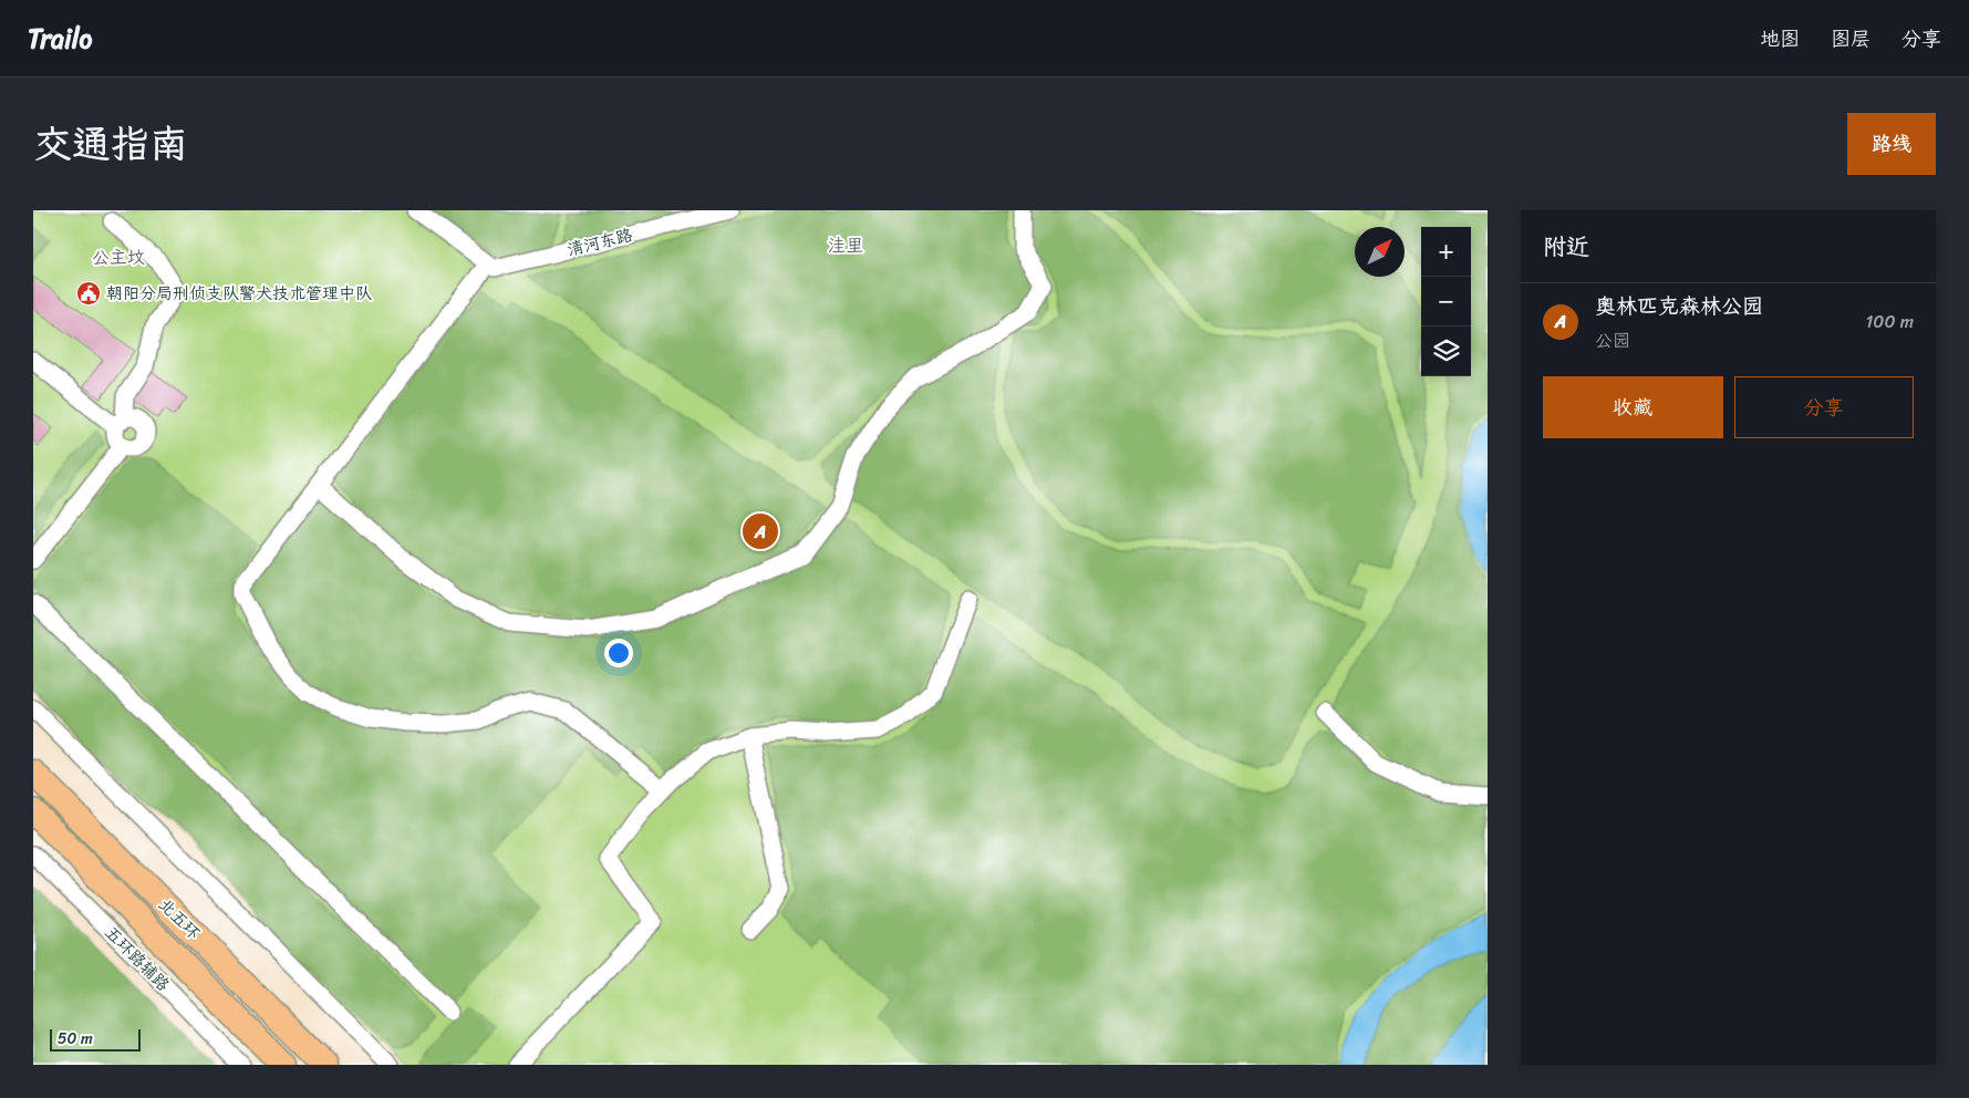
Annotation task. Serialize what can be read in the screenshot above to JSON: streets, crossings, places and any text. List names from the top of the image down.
{
  "streets": {
    "highway": ["北五环"],
    "street": ["清河东路", "五环路辅路"]
  },
  "districts": ["洼里", "公主坟"],
  "places": {
    "public building": ["朝阳分局刑侦支队警犬技术管理中队"]
  },
  "scale_bar": "50 m",
  "north": "top right",
  "page": {
    "header": "Trailo",
    "nav": ["地图", "图层", "分享"],
    "title": "交通指南",
    "buttons": [
      "路线",
      ["收藏", "分享"]
    ],
    "heading": "附近",
    "map_buttons": ["+", "−"],
    "list": [
      {
        "mark": "A",
        "name": "奥林匹克森林公园",
        "note": "公园",
        "value": "100 m"
      }
    ],
    "pins": "A",
    "scale": "50 m"
  }
}
